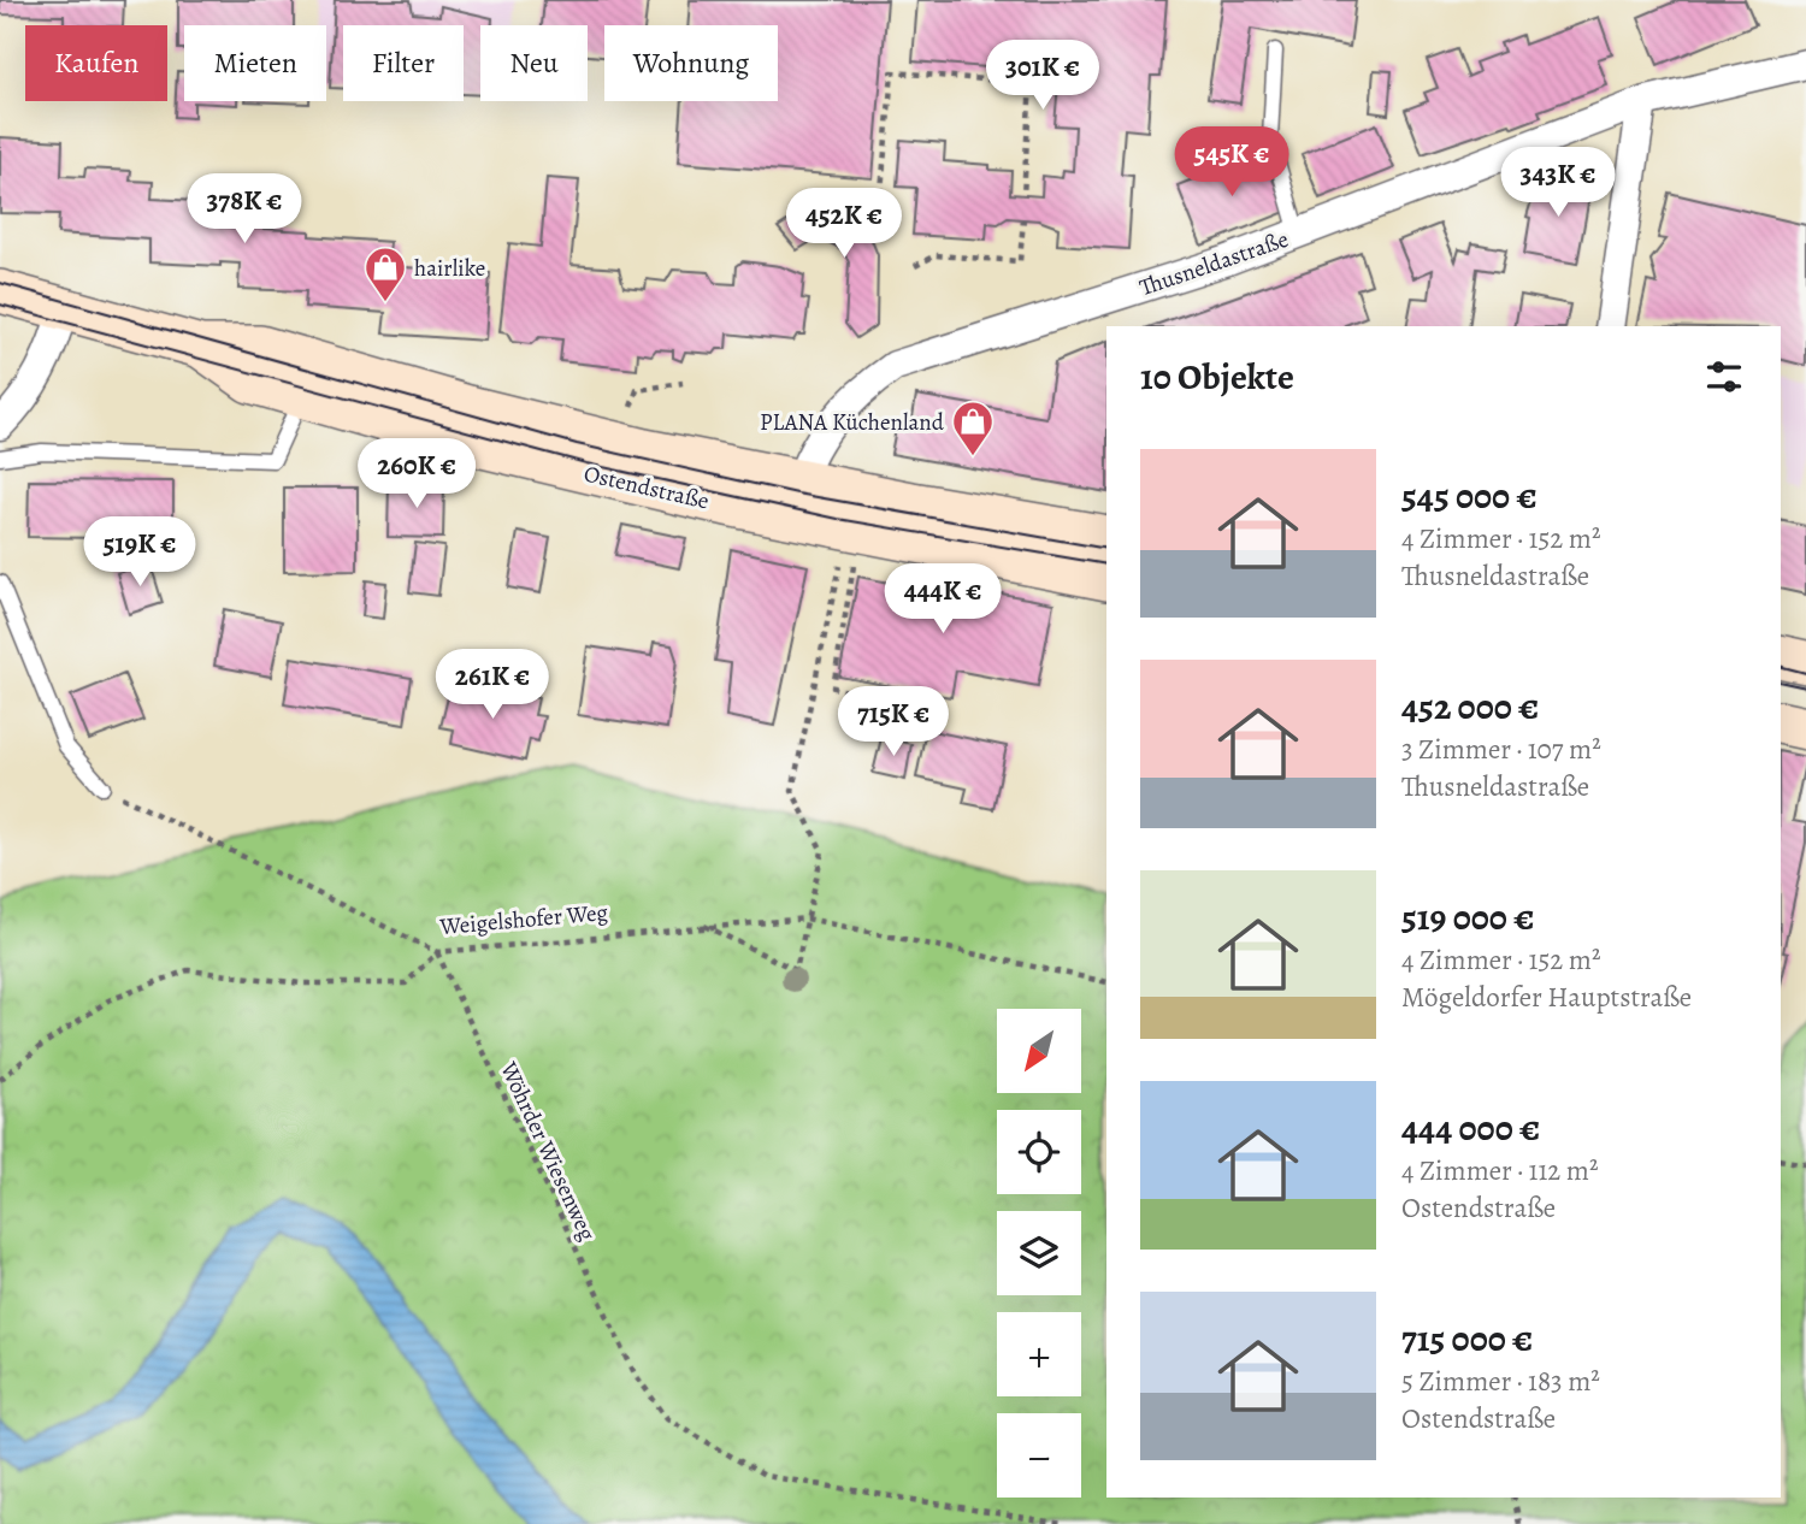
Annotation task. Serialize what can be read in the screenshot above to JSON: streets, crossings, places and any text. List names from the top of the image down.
{
  "streets": {
    "main road": ["Ostendstraße"],
    "street": ["Thusneldastraße"],
    "path": ["Weigelshofer Weg", "Wöhrder Wiesenweg"]
  },
  "crossings": [
    ["Thusneldastraße", "Ostendstraße"],
    ["Weigelshofer Weg", "Wöhrder Wiesenweg"]
  ],
  "places": {
    "shop": ["hairlike", "PLANA Küchenland"]
  },
  "north": "bottom left",
  "page": {
    "chip": [
      "Kaufen",
      "Mieten",
      "Filter",
      "Neu",
      "Wohnung"
    ],
    "price": [
      "301K €",
      "545K €",
      "343K €",
      "378K €",
      "452K €",
      "260K €",
      "519K €",
      "444K €",
      "261K €",
      "715K €"
    ],
    "heading": "10 Objekte",
    "list": [
      {
        "name": "545 000 €",
        "note": "4 Zimmer · 152 m² · Thusneldastraße"
      },
      {
        "name": "452 000 €",
        "note": "3 Zimmer · 107 m² · Thusneldastraße"
      },
      {
        "name": "519 000 €",
        "note": "4 Zimmer · 152 m² · Mögeldorfer Hauptstraße"
      },
      {
        "name": "444 000 €",
        "note": "4 Zimmer · 112 m² · Ostendstraße"
      },
      {
        "name": "715 000 €",
        "note": "5 Zimmer · 183 m² · Ostendstraße"
      }
    ],
    "map_buttons": ["+", "−"]
  }
}
